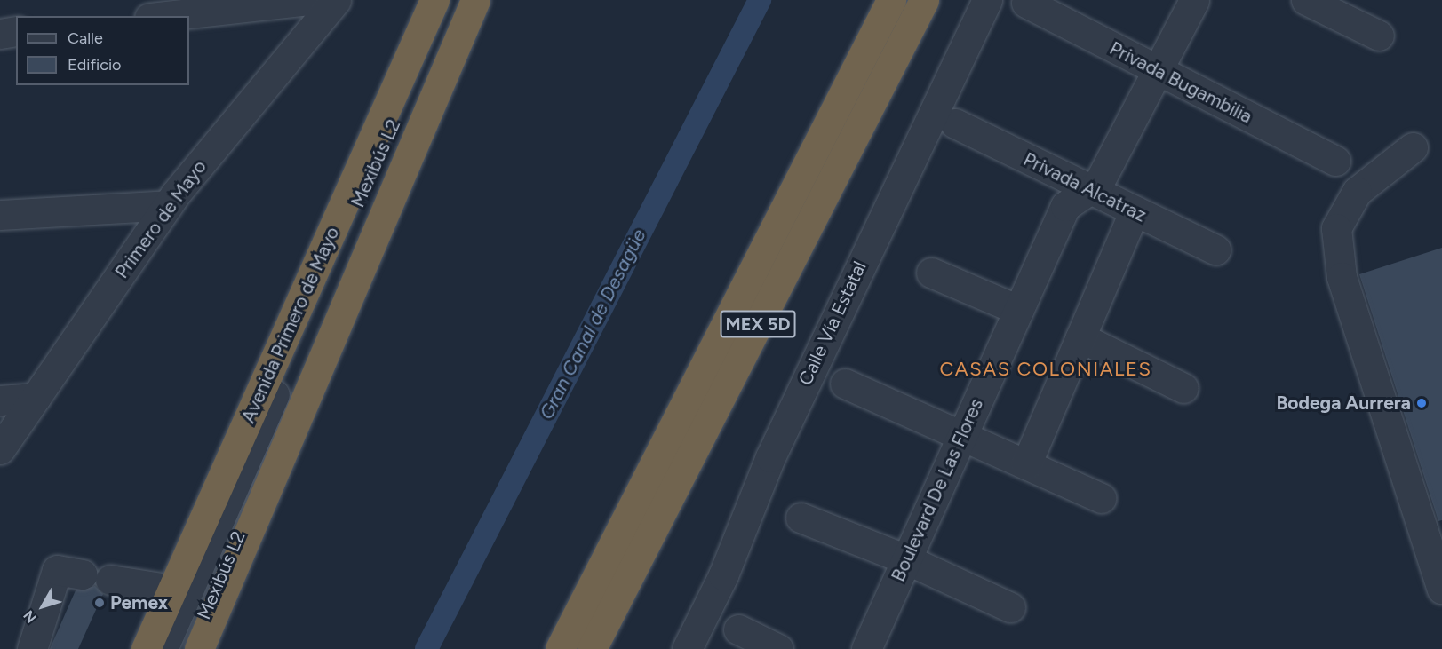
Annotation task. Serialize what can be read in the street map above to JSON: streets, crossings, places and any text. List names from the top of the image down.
{
  "streets": {
    "highway": ["MEX 5D", "Avenida Primero de Mayo"],
    "street": [
      "Privada Bugambilia",
      "Mexibús L2",
      "Privada Alcatraz",
      "Primero de Mayo",
      "Calle Vía Estatal",
      "Boulevard De Las Flores"
    ]
  },
  "crossings": [
    ["Privada Bugambilia", "Boulevard De Las Flores"],
    ["Privada Alcatraz", "Boulevard De Las Flores"]
  ],
  "districts": ["CASAS COLONIALES"],
  "water": ["Gran Canal de Desagüe"],
  "places": ["Bodega Aurrera", "Pemex"],
  "legend": ["Calle", "Edificio"],
  "north": "bottom left"
}
